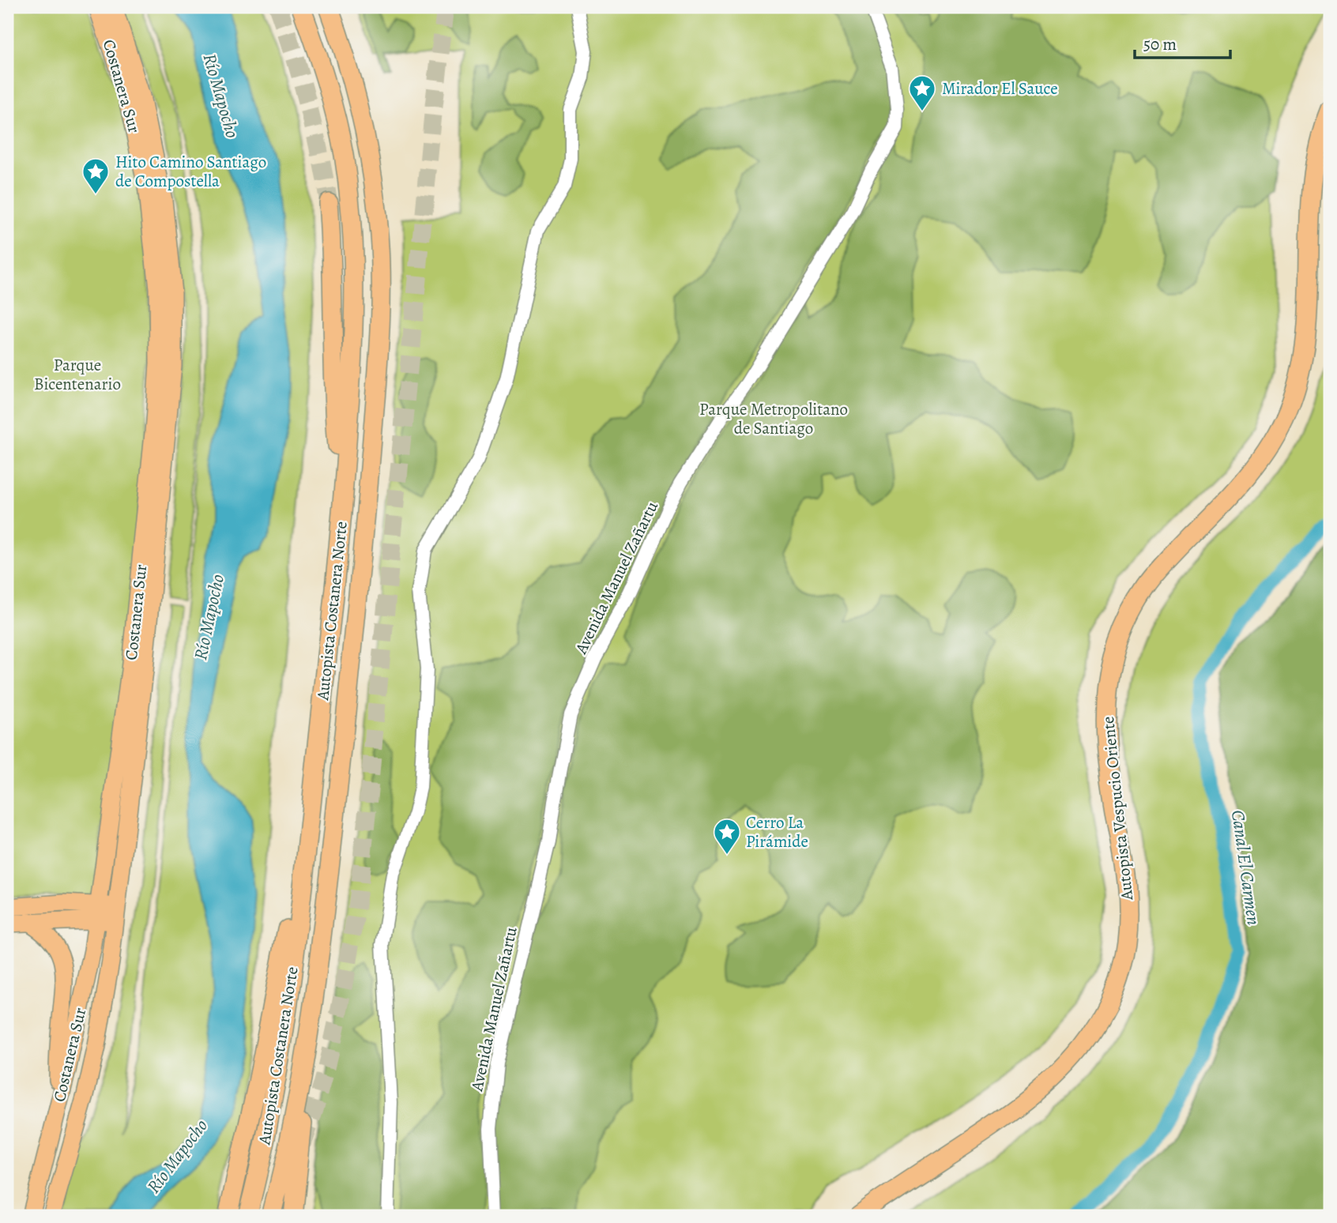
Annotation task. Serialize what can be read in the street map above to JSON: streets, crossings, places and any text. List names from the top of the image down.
{
  "streets": {
    "highway": ["Autopista Costanera Norte", "Autopista Vespucio Oriente"],
    "main road": ["Costanera Sur"],
    "street": ["Avenida Manuel Zañartu"]
  },
  "water": ["Río Mapocho", "Canal El Carmen"],
  "parks": ["Parque Bicentenario", "Parque Metropolitano de Santiago"],
  "places": {
    "place": ["Mirador El Sauce", "Hito Camino Santiago de Compostella", "Cerro La Pirámide"]
  },
  "scale_bar": "50 m"
}
